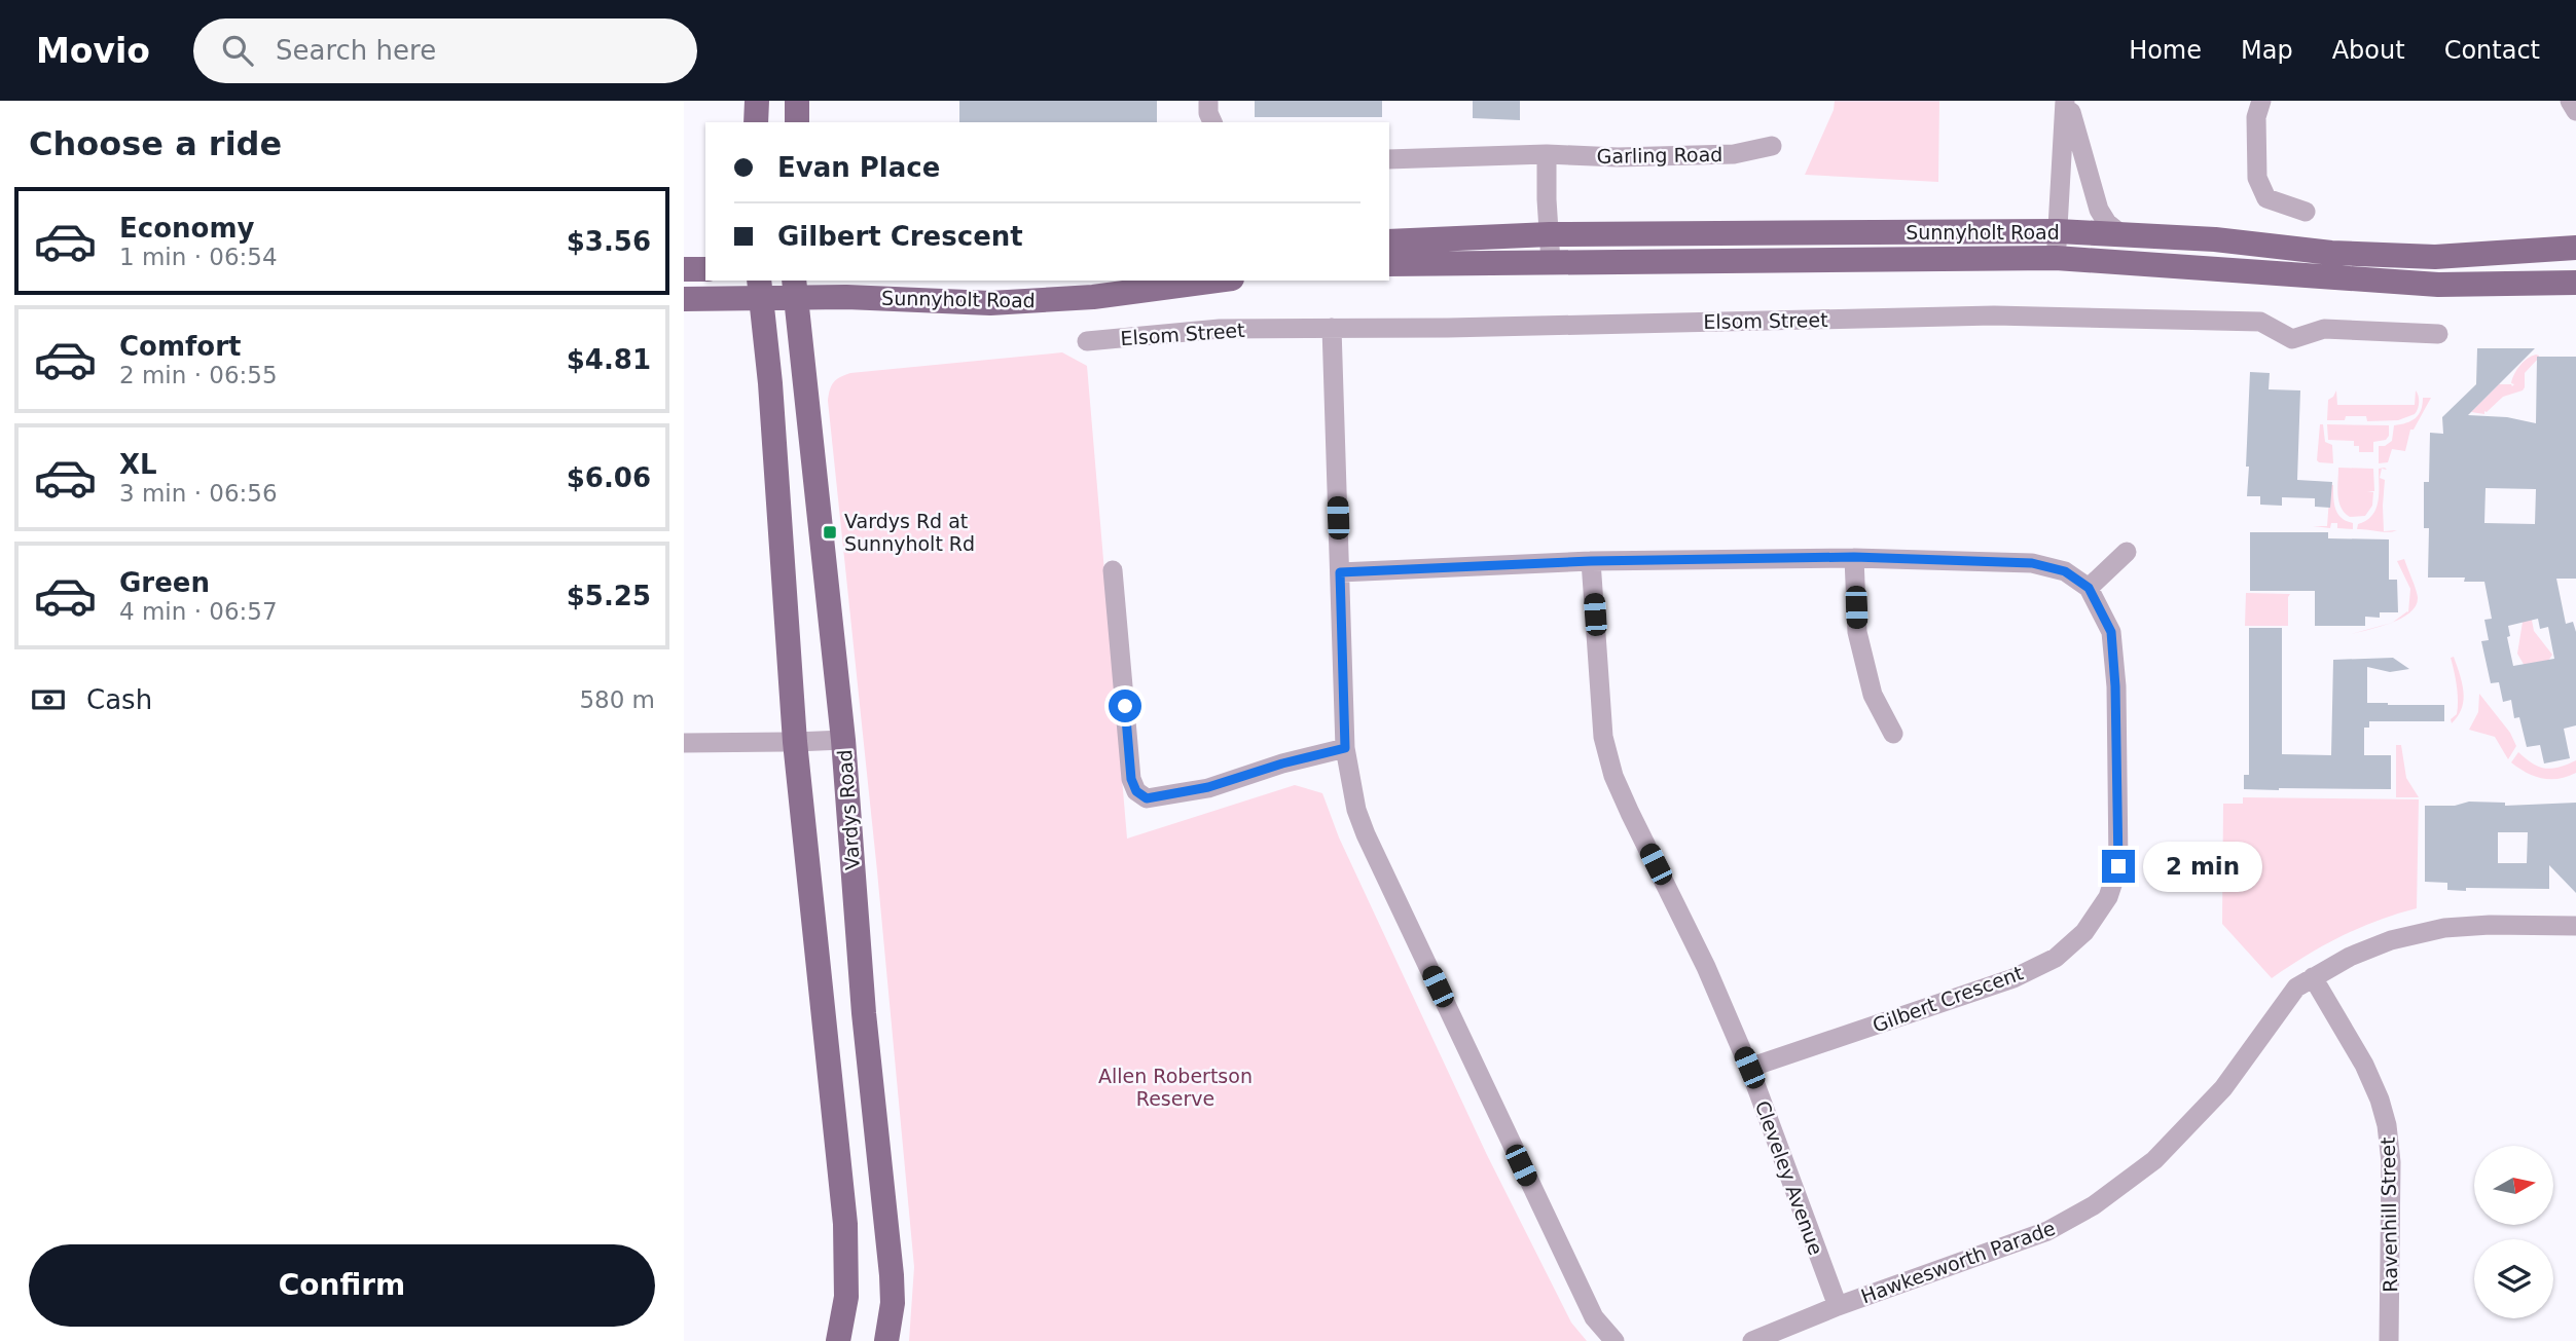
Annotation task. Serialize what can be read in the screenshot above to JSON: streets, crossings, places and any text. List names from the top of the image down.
{
  "streets": {
    "main road": ["Sunnyholt Road", "Vardys Road"],
    "street": [
      "Garling Road",
      "Elsom Street",
      "Gilbert Crescent",
      "Cleveley Avenue",
      "Ravenhill Street",
      "Hawkesworth Parade"
    ]
  },
  "crossings": [
    ["Sunnyholt Road", "Vardys Road"],
    ["Gilbert Crescent", "Cleveley Avenue"],
    ["Cleveley Avenue", "Hawkesworth Parade"],
    ["Ravenhill Street", "Hawkesworth Parade"]
  ],
  "parks": ["Allen Robertson Reserve"],
  "places": {
    "transit": ["Vardys Rd at Sunnyholt Rd"]
  },
  "north": "right",
  "page": {
    "header": "Movio",
    "search": "Search here",
    "nav": [
      "Home",
      "Map",
      "About",
      "Contact"
    ],
    "heading": "Choose a ride",
    "banner": ["Evan Place", "Gilbert Crescent"],
    "list": [
      {
        "name": "Economy",
        "note": "1 min · 06:54",
        "value": "$3.56"
      },
      {
        "name": "Comfort",
        "note": "2 min · 06:55",
        "value": "$4.81"
      },
      {
        "name": "XL",
        "note": "3 min · 06:56",
        "value": "$6.06"
      },
      {
        "name": "Green",
        "note": "4 min · 06:57",
        "value": "$5.25"
      }
    ],
    "pay": ["Cash", "580 m"],
    "bubble": "2 min",
    "buttons": "Confirm"
  }
}
